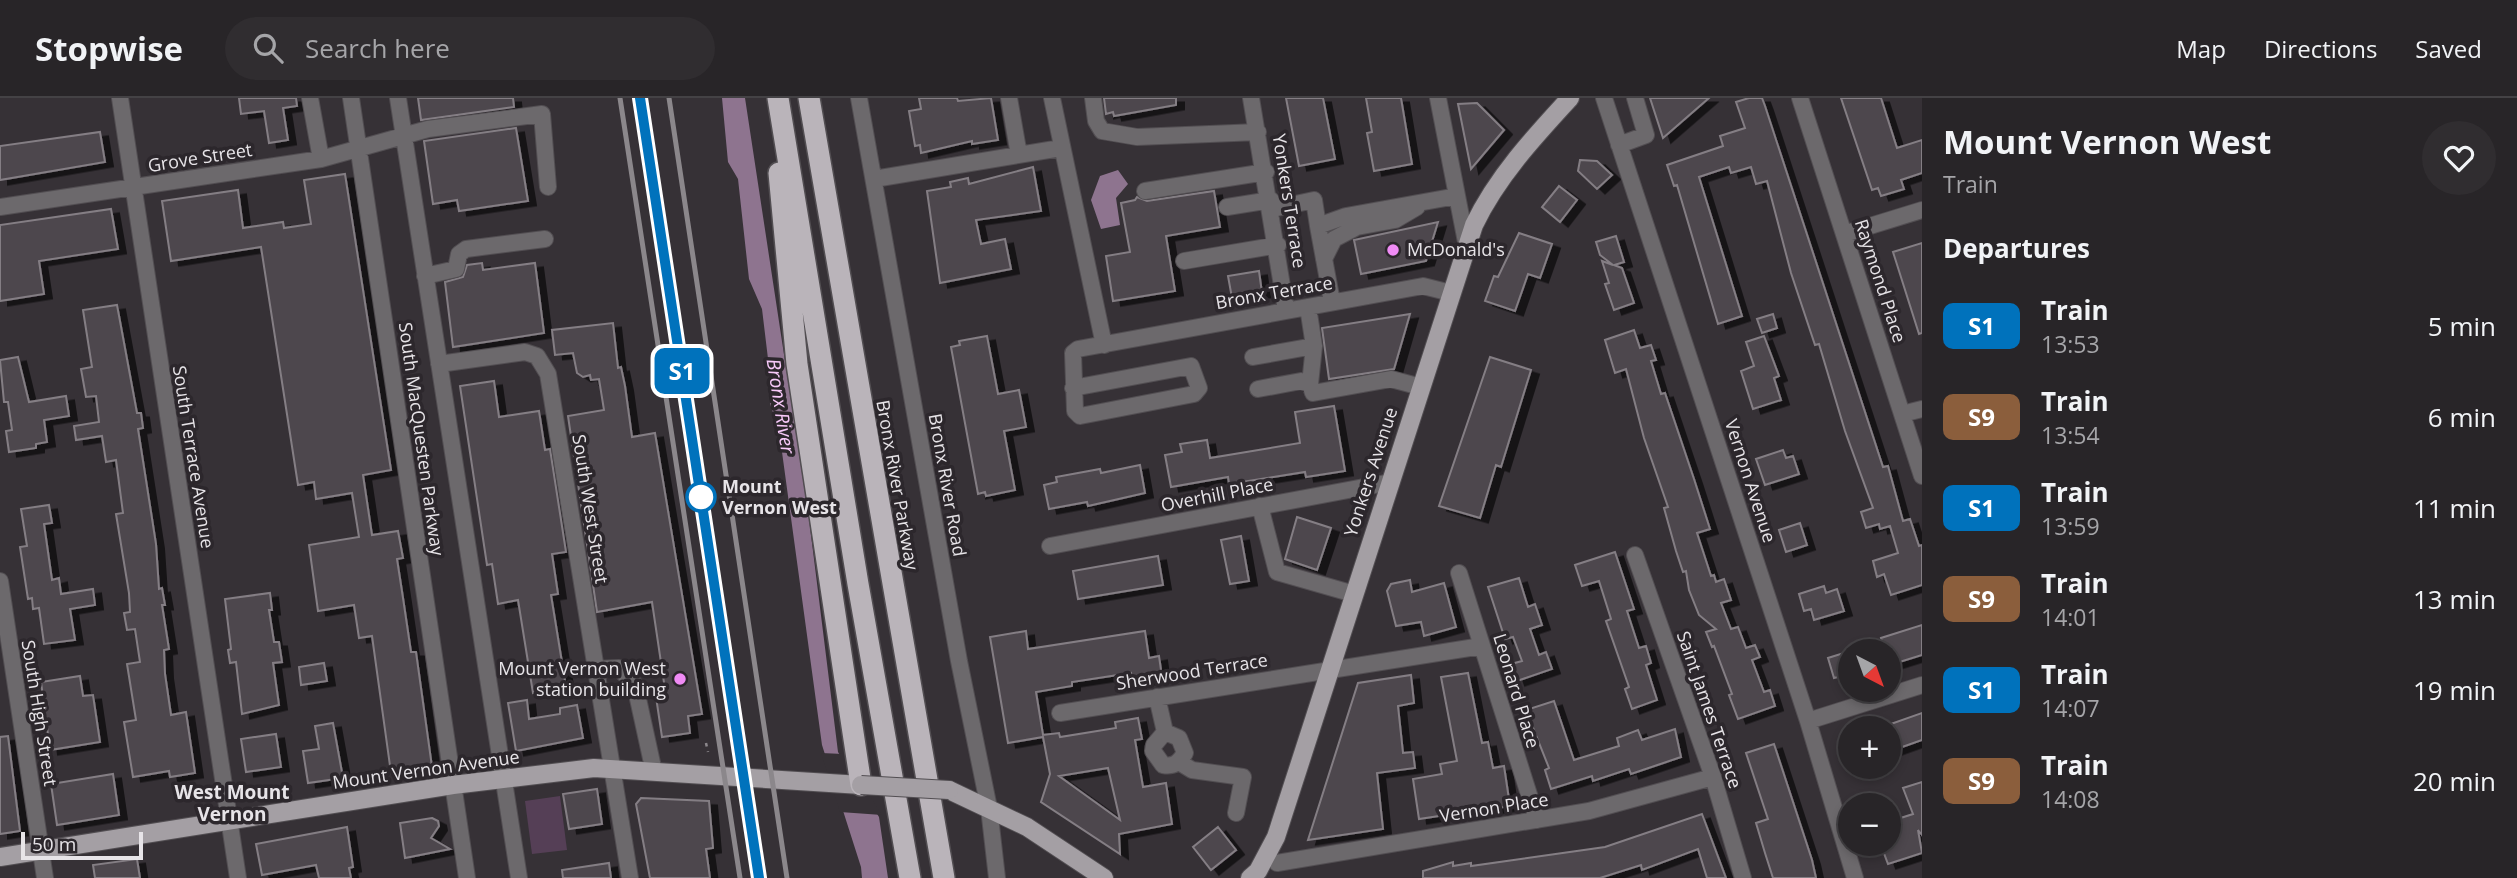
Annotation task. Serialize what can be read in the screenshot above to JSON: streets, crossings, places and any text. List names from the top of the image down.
{
  "streets": {
    "highway": ["Bronx River Parkway"],
    "main road": ["Yonkers Avenue", "Mount Vernon Avenue"],
    "street": [
      "Grove Street",
      "Yonkers Terrace",
      "Raymond Place",
      "Bronx Terrace",
      "South MacQuesten Parkway",
      "South Terrace Avenue",
      "Vernon Avenue",
      "Bronx River Road",
      "Overhill Place",
      "South West Street",
      "Sherwood Terrace",
      "Leonard Place",
      "Saint James Terrace",
      "South High Street",
      "Vernon Place"
    ]
  },
  "crossings": [
    ["Grove Street", "South MacQuesten Parkway"],
    ["Grove Street", "South Terrace Avenue"],
    ["Yonkers Terrace", "Bronx Terrace"],
    ["Bronx Terrace", "Yonkers Avenue"],
    ["South MacQuesten Parkway", "South West Street"],
    ["South MacQuesten Parkway", "Mount Vernon Avenue"],
    ["South Terrace Avenue", "Mount Vernon Avenue"],
    ["Yonkers Avenue", "Overhill Place"],
    ["Yonkers Avenue", "Sherwood Terrace"],
    ["South West Street", "Mount Vernon Avenue"],
    ["Sherwood Terrace", "Leonard Place"],
    ["Leonard Place", "Vernon Place"],
    ["Saint James Terrace", "Vernon Place"],
    ["South High Street", "Mount Vernon Avenue"]
  ],
  "districts": ["West Mount Vernon"],
  "water": ["Bronx River"],
  "places": ["McDonald's", "Mount Vernon West", "Mount Vernon West station building"],
  "scale_bar": "50 m",
  "north": "bottom right",
  "page": {
    "header": "Stopwise",
    "search": "Search here",
    "nav": ["Map", "Directions", "Saved"],
    "on_map": "S1",
    "heading": [
      ["Mount Vernon West", "Train"],
      "Departures"
    ],
    "list": [
      {
        "mark": "S1",
        "name": "Train",
        "note": "13:53",
        "value": "5 min"
      },
      {
        "mark": "S9",
        "name": "Train",
        "note": "13:54",
        "value": "6 min"
      },
      {
        "mark": "S1",
        "name": "Train",
        "note": "13:59",
        "value": "11 min"
      },
      {
        "mark": "S9",
        "name": "Train",
        "note": "14:01",
        "value": "13 min"
      },
      {
        "mark": "S1",
        "name": "Train",
        "note": "14:07",
        "value": "19 min"
      },
      {
        "mark": "S9",
        "name": "Train",
        "note": "14:08",
        "value": "20 min"
      }
    ],
    "map_buttons": ["+", "−"],
    "scale": "50 m"
  }
}
